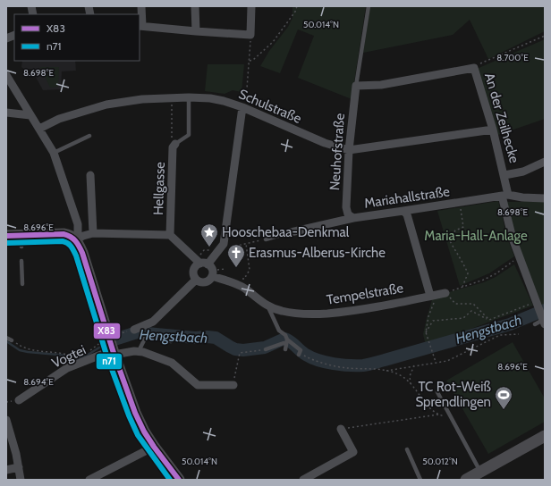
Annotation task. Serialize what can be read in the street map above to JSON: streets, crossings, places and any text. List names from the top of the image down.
{
  "streets": {
    "street": [
      "Schulstraße",
      "An der Zeilhecke",
      "Neuhofstraße",
      "Hellgasse",
      "Mariahallstraße",
      "Tempelstraße",
      "Vogtei"
    ]
  },
  "crossings": [
    ["Schulstraße", "An der Zeilhecke"],
    ["Schulstraße", "Neuhofstraße"],
    ["Neuhofstraße", "Mariahallstraße"]
  ],
  "water": ["Hengstbach"],
  "parks": ["Maria-Hall-Anlage"],
  "places": {
    "place": ["Hooschebaa-Denkmal"],
    "church": ["Erasmus-Alberus-Kirche"],
    "sports": ["TC Rot-Weiß Sprendlingen"]
  },
  "lines": ["transit line X83", "transit line n71"],
  "legend": ["X83", "n71"],
  "coordinates": [
    "50.014°N",
    "8.700°E",
    "8.698°E",
    "8.696°E",
    "8.694°E",
    "50.012°N"
  ]
}
